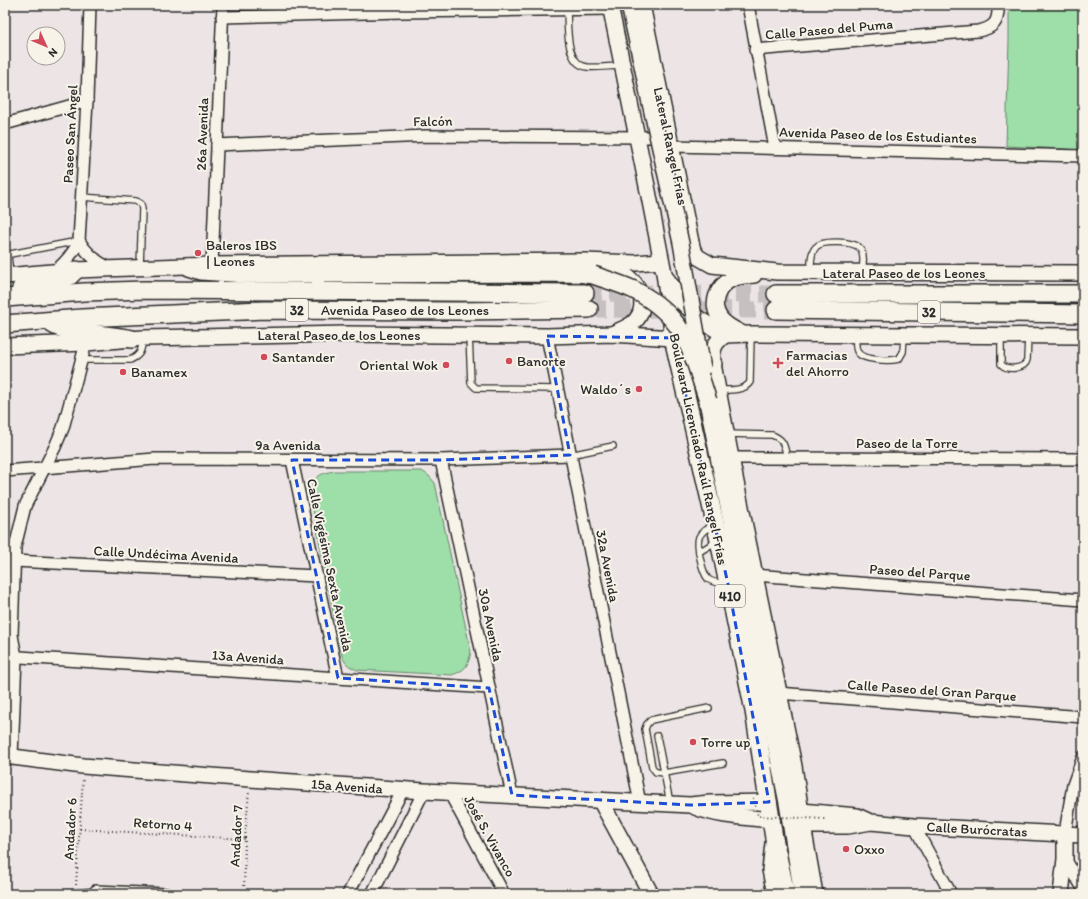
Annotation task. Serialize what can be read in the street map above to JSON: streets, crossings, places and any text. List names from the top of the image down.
{
  "streets": {
    "main road": [
      "32",
      "Avenida Paseo de los Leones",
      "Boulevard Licenciado Raúl Rangel Frías",
      "410"
    ],
    "street": [
      "Calle Paseo del Puma",
      "Falcón",
      "Paseo San Ángel",
      "26a Avenida",
      "Avenida Paseo de los Estudiantes",
      "Lateral Rangel Frías",
      "Lateral Paseo de los Leones",
      "Paseo de la Torre",
      "9a Avenida",
      "Calle Undécima Avenida",
      "Calle Vigésima Sexta Avenida",
      "32a Avenida",
      "Paseo del Parque",
      "30a Avenida",
      "13a Avenida",
      "Calle Paseo del Gran Parque",
      "15a Avenida",
      "Calle Burócratas",
      "José S. Vivanco"
    ],
    "path": ["Retorno 4", "Andador 6", "Andador 7"]
  },
  "crossings": [
    ["Falcón", "26a Avenida"],
    ["Falcón", "Boulevard Licenciado Raúl Rangel Frías"],
    ["Avenida Paseo de los Estudiantes", "Lateral Rangel Frías"],
    ["Lateral Rangel Frías", "Lateral Paseo de los Leones"],
    ["Lateral Paseo de los Leones", "Boulevard Licenciado Raúl Rangel Frías"],
    ["Lateral Paseo de los Leones", "32a Avenida"],
    ["9a Avenida", "Calle Vigésima Sexta Avenida"],
    ["9a Avenida", "32a Avenida"],
    ["9a Avenida", "30a Avenida"],
    ["Boulevard Licenciado Raúl Rangel Frías", "15a Avenida"],
    ["Boulevard Licenciado Raúl Rangel Frías", "Calle Burócratas"],
    ["Calle Undécima Avenida", "Calle Vigésima Sexta Avenida"],
    ["Calle Vigésima Sexta Avenida", "13a Avenida"],
    ["32a Avenida", "15a Avenida"],
    ["30a Avenida", "13a Avenida"],
    ["30a Avenida", "15a Avenida"],
    ["15a Avenida", "Andador 6"],
    ["15a Avenida", "Andador 7"],
    ["15a Avenida", "José S. Vivanco"],
    ["Retorno 4", "Andador 6"],
    ["Retorno 4", "Andador 7"]
  ],
  "places": {
    "other": [
      "Baleros IBS | Leones",
      "Santander",
      "Banorte",
      "Oriental Wok",
      "Banamex",
      "Waldo´s",
      "Torre up",
      "Oxxo"
    ],
    "health": ["Farmacias del Ahorro"]
  },
  "north": "bottom right"
}
